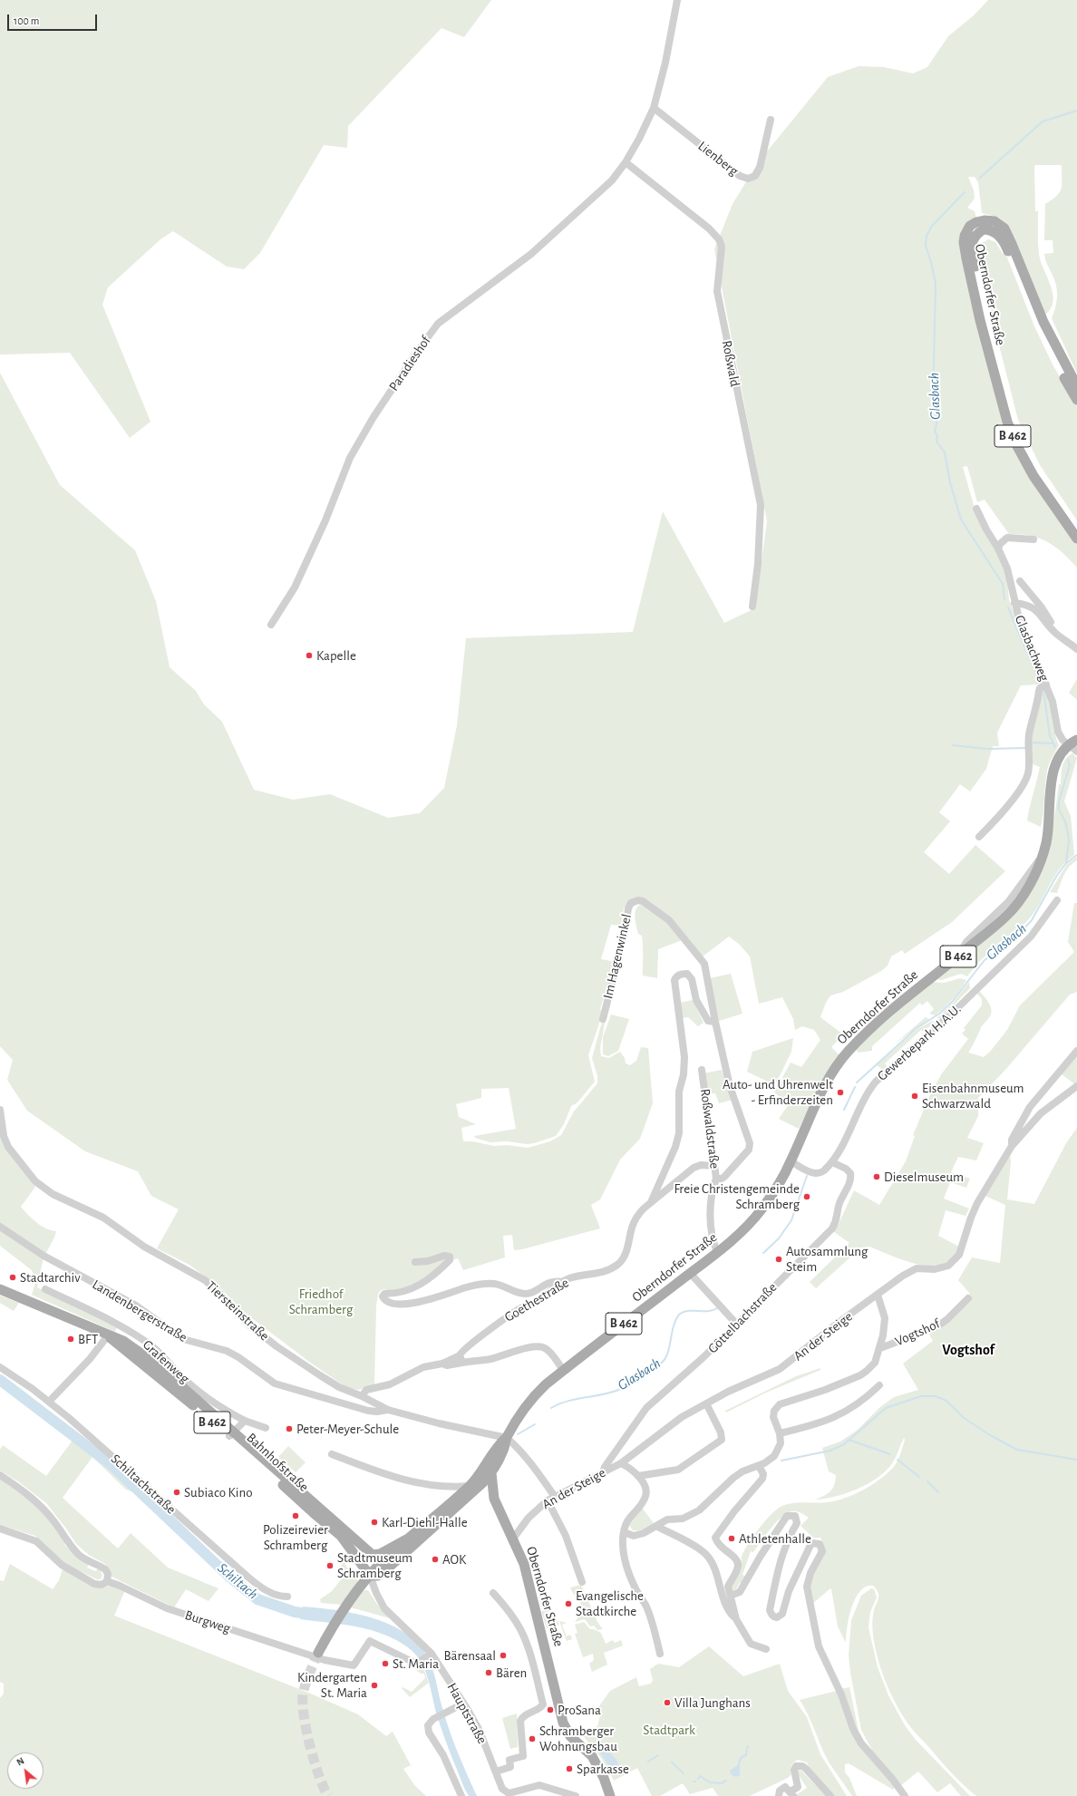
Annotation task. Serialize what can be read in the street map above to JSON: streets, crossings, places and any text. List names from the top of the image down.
{
  "streets": {
    "main road": ["Oberndorfer Straße", "B 462", "Bahnhofstraße"],
    "street": [
      "Lienberg",
      "Paradieshof",
      "Roßwald",
      "Glasbachweg",
      "Im Hagenwinkel",
      "Gewerbepark H.A.U.",
      "Roßwaldstraße",
      "Goethestraße",
      "Landenbergerstraße",
      "Tiersteinstraße",
      "Göttelbachstraße",
      "Vogtshof",
      "An der Steige",
      "Grafenweg",
      "Schiltachstraße",
      "Burgweg",
      "Hauptstraße"
    ]
  },
  "crossings": [
    ["Oberndorfer Straße", "B 462"],
    ["Oberndorfer Straße", "Glasbachweg"],
    ["Oberndorfer Straße", "Gewerbepark H.A.U."],
    ["Oberndorfer Straße", "Roßwaldstraße"],
    ["Oberndorfer Straße", "Tiersteinstraße"],
    ["Oberndorfer Straße", "An der Steige"],
    ["Paradieshof", "Roßwald"],
    ["B 462", "Tiersteinstraße"],
    ["B 462", "Bahnhofstraße"],
    ["B 462", "Hauptstraße"],
    ["Im Hagenwinkel", "Roßwaldstraße"],
    ["Gewerbepark H.A.U.", "Göttelbachstraße"],
    ["Roßwaldstraße", "Goethestraße"],
    ["Landenbergerstraße", "Tiersteinstraße"],
    ["Göttelbachstraße", "An der Steige"],
    ["Bahnhofstraße", "Hauptstraße"],
    ["Burgweg", "Hauptstraße"]
  ],
  "districts": ["Vogtshof"],
  "water": ["Glasbach", "Schiltach"],
  "parks": ["Friedhof Schramberg", "Stadtpark"],
  "places": [
    "Kapelle",
    "Auto- und Uhrenwelt - Erfinderzeiten",
    "Eisenbahnmuseum Schwarzwald",
    "Dieselmuseum",
    "Freie Christengemeinde Schramberg",
    "Autosammlung Steim",
    "Stadtarchiv",
    "BFT",
    "Peter-Meyer-Schule",
    "Subiaco Kino",
    "Polizeirevier Schramberg",
    "Karl-Diehl-Halle",
    "Athletenhalle",
    "AOK",
    "Stadtmuseum Schramberg",
    "Evangelische Stadtkirche",
    "Bärensaal",
    "St. Maria",
    "Bären",
    "Kindergarten St. Maria",
    "Villa Junghans",
    "ProSana",
    "Schramberger Wohnungsbau",
    "Sparkasse"
  ],
  "scale_bar": "100 m",
  "north": "top left"
}
